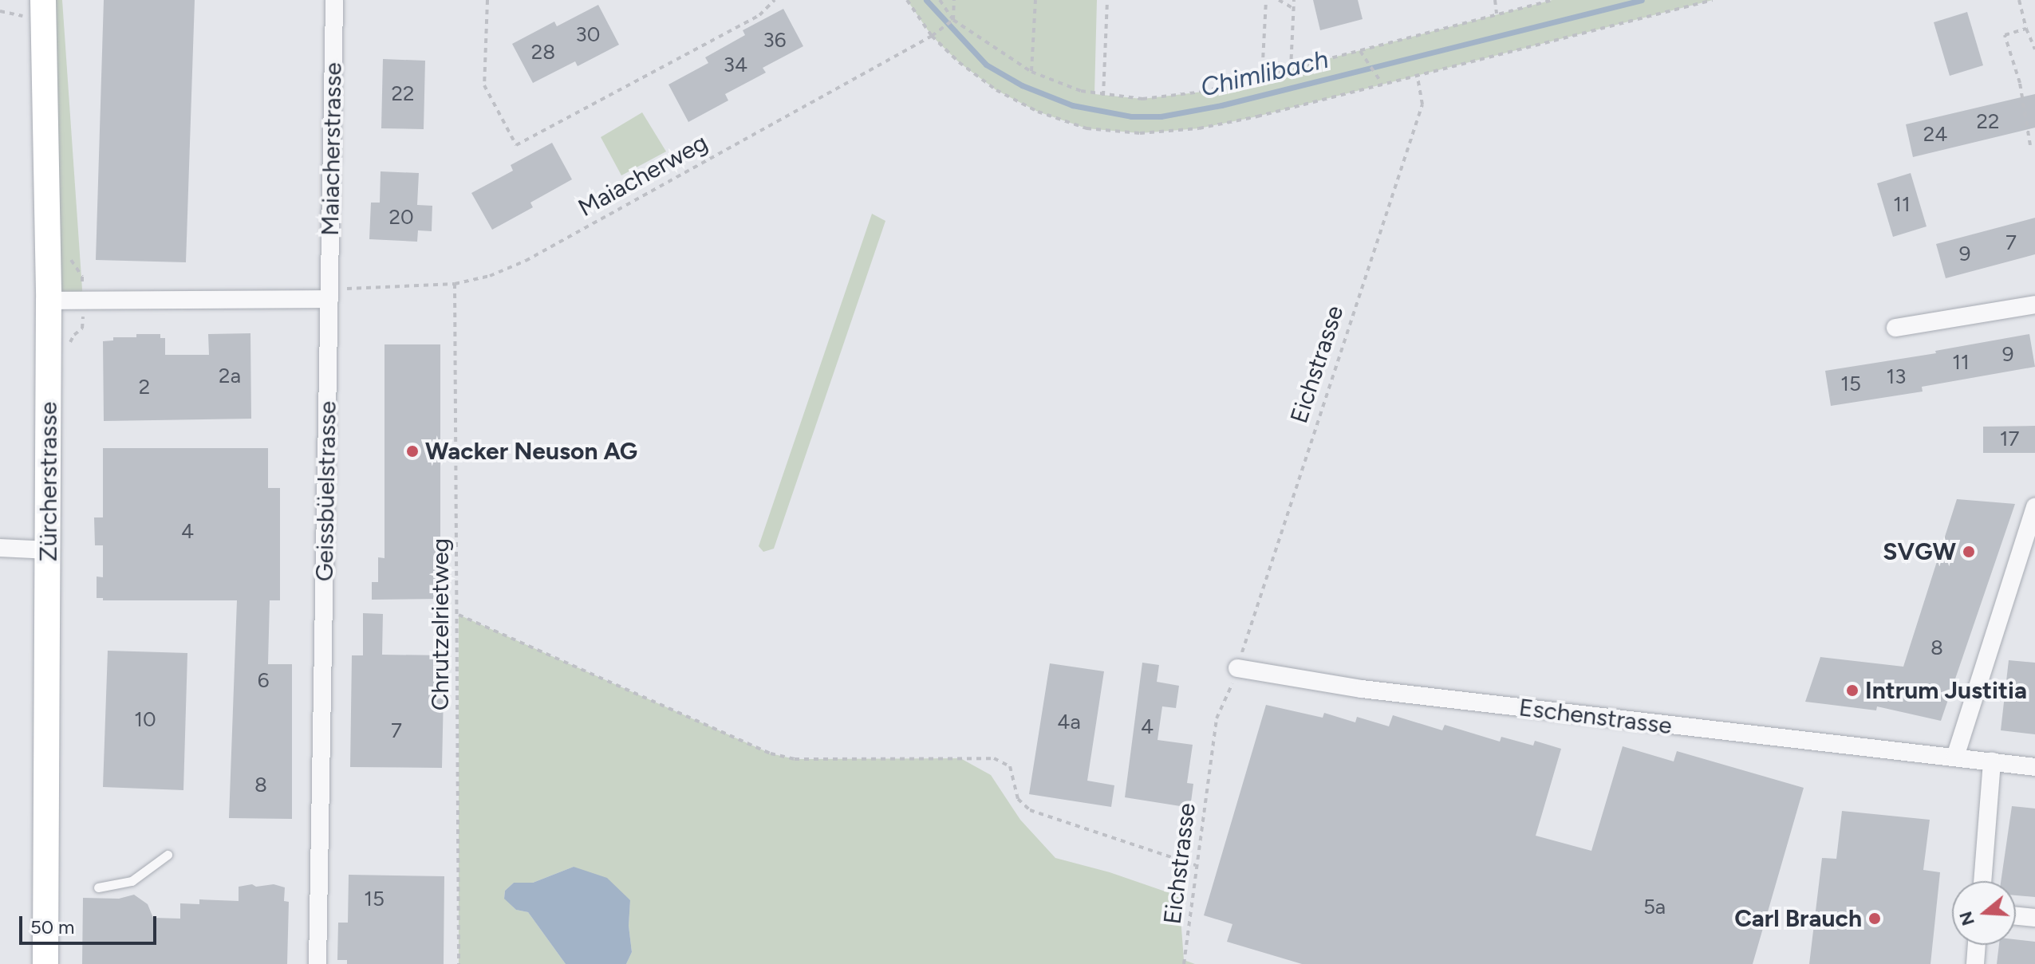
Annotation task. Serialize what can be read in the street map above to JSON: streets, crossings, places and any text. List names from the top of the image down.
{
  "streets": {
    "main road": ["Zürcherstrasse"],
    "street": ["Maiacherstrasse", "Geissbüelstrasse", "Eschenstrasse"],
    "path": ["Maiacherweg", "Eichstrasse", "Chrutzelrietweg"]
  },
  "crossings": [
    ["Maiacherstrasse", "Maiacherweg"],
    ["Maiacherstrasse", "Geissbüelstrasse"],
    ["Maiacherweg", "Geissbüelstrasse"],
    ["Maiacherweg", "Chrutzelrietweg"],
    ["Eichstrasse", "Eschenstrasse"]
  ],
  "water": ["Chimlibach"],
  "places": [
    "Wacker Neuson AG",
    "SVGW",
    "Intrum Justitia",
    "Carl Brauch"
  ],
  "house_numbers": [
    "30",
    "36",
    "28",
    "34",
    "22",
    "22",
    "24",
    "11",
    "20",
    "7",
    "9",
    "9",
    "11",
    "2a",
    "13",
    "15",
    "2",
    "17",
    "4",
    "8",
    "6",
    "10",
    "4a",
    "4",
    "7",
    "8",
    "15",
    "5a"
  ],
  "scale_bar": "50 m",
  "north": "left"
}
